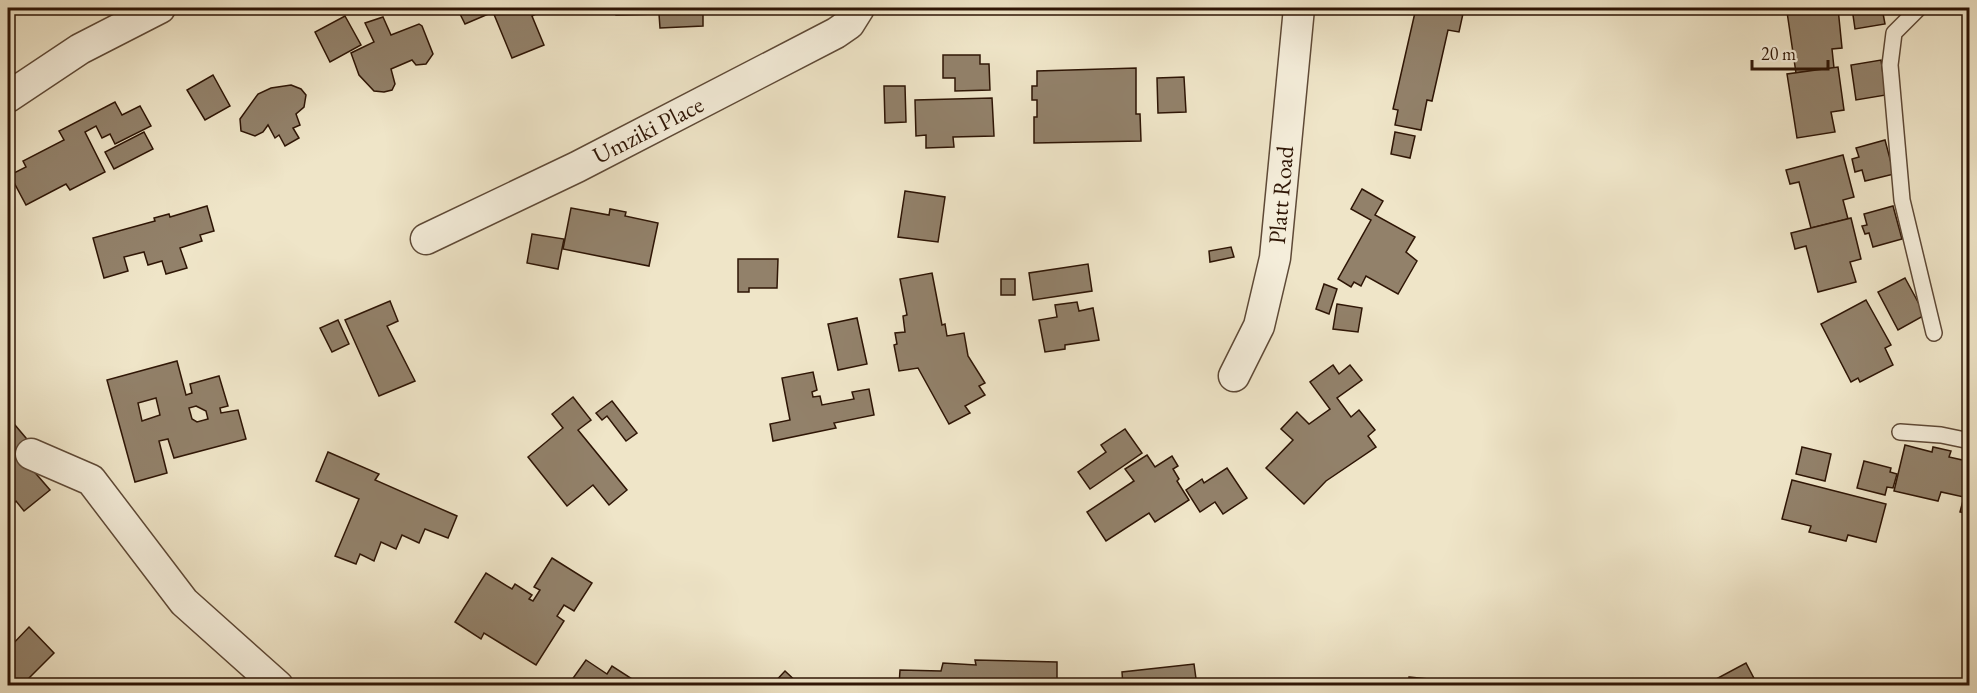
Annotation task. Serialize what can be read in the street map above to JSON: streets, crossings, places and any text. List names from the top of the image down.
{
  "streets": {
    "street": ["Umziki Place", "Platt Road"]
  },
  "scale_bar": "20 m"
}
